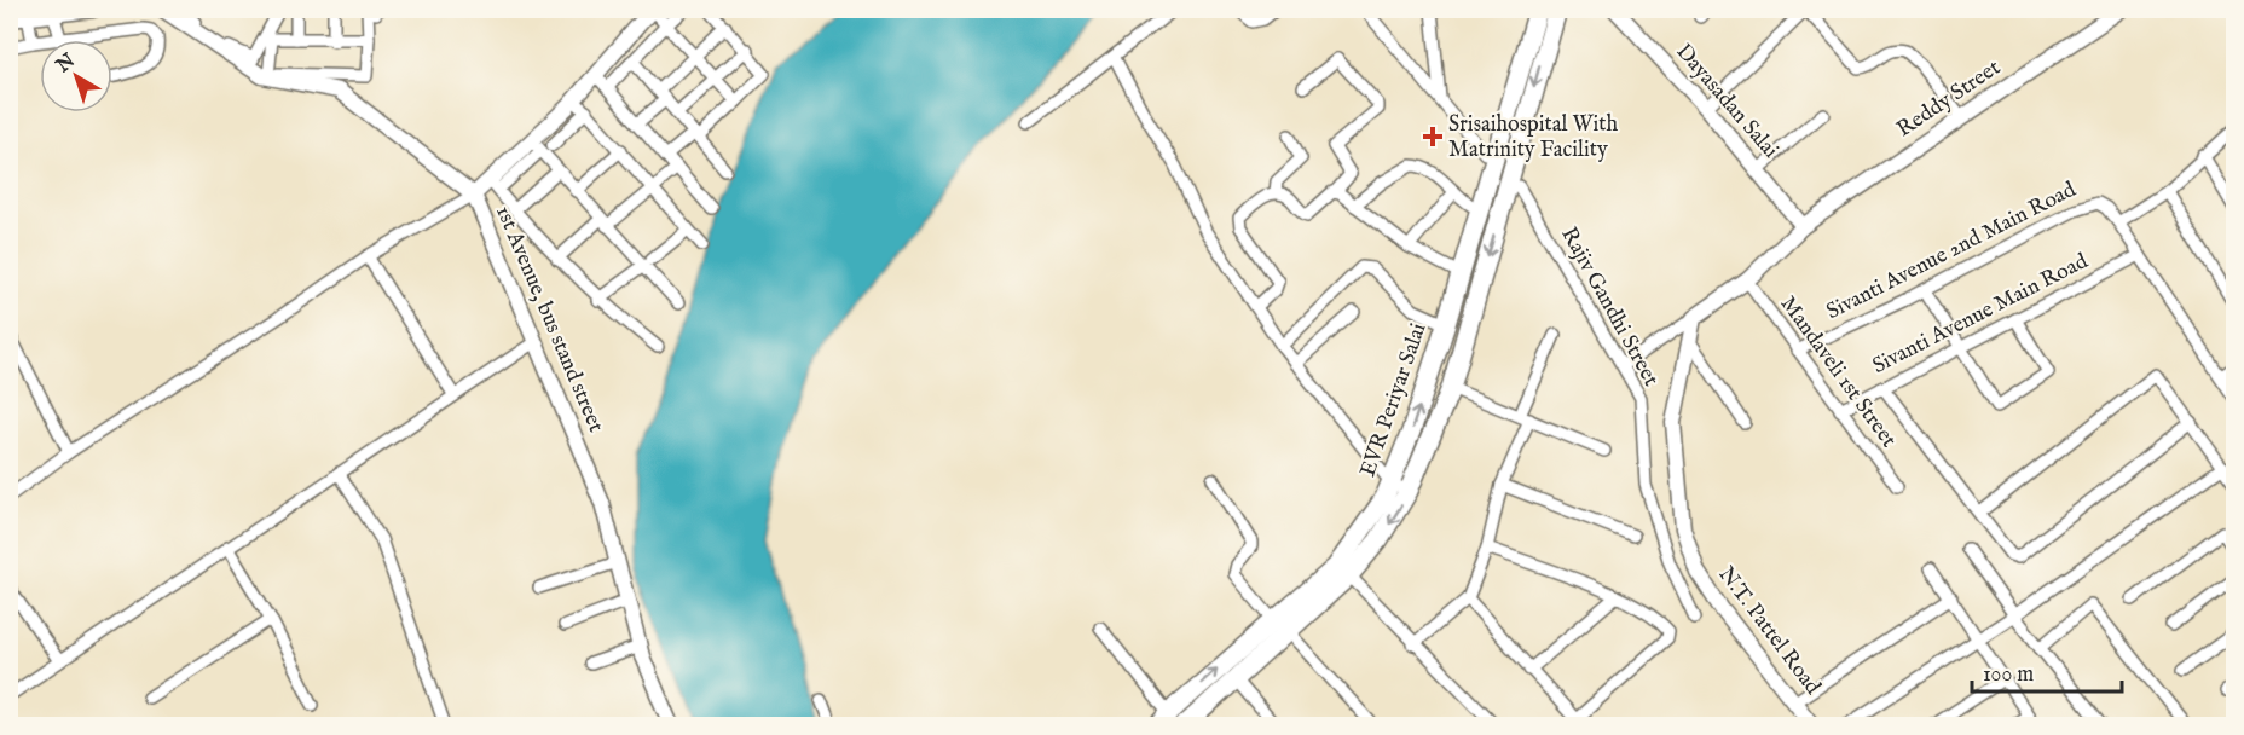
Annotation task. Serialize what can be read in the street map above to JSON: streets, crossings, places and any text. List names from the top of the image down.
{
  "streets": {
    "main road": ["EVR Periyar Salai"],
    "street": [
      "Reddy Street",
      "Dayasadan Salai",
      "Sivanti Avenue 2nd Main Road",
      "Rajiv Gandhi Street",
      "Sivanti Avenue Main Road",
      "1st Avenue, bus stand street",
      "Mandaveli 1st Street",
      "N.T. Pattel Road"
    ]
  },
  "crossings": [
    ["Reddy Street", "Dayasadan Salai"],
    ["Sivanti Avenue 2nd Main Road", "Mandaveli 1st Street"],
    ["Sivanti Avenue Main Road", "Mandaveli 1st Street"]
  ],
  "places": {
    "health": ["Srisaihospital With Matrinity Facility"]
  },
  "scale_bar": "100 m",
  "north": "top left"
}
